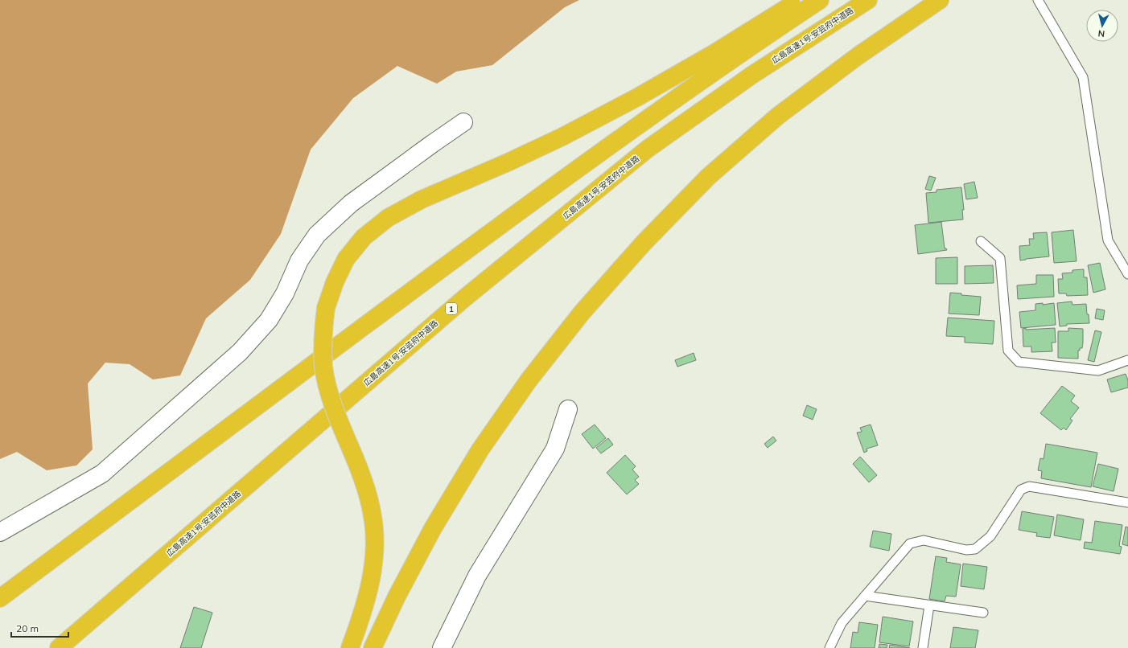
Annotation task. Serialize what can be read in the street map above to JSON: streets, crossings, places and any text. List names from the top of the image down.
{
  "streets": {
    "highway": ["広島高速1号;安芸府中道路", "1"]
  },
  "scale_bar": "20 m",
  "north": "bottom"
}
